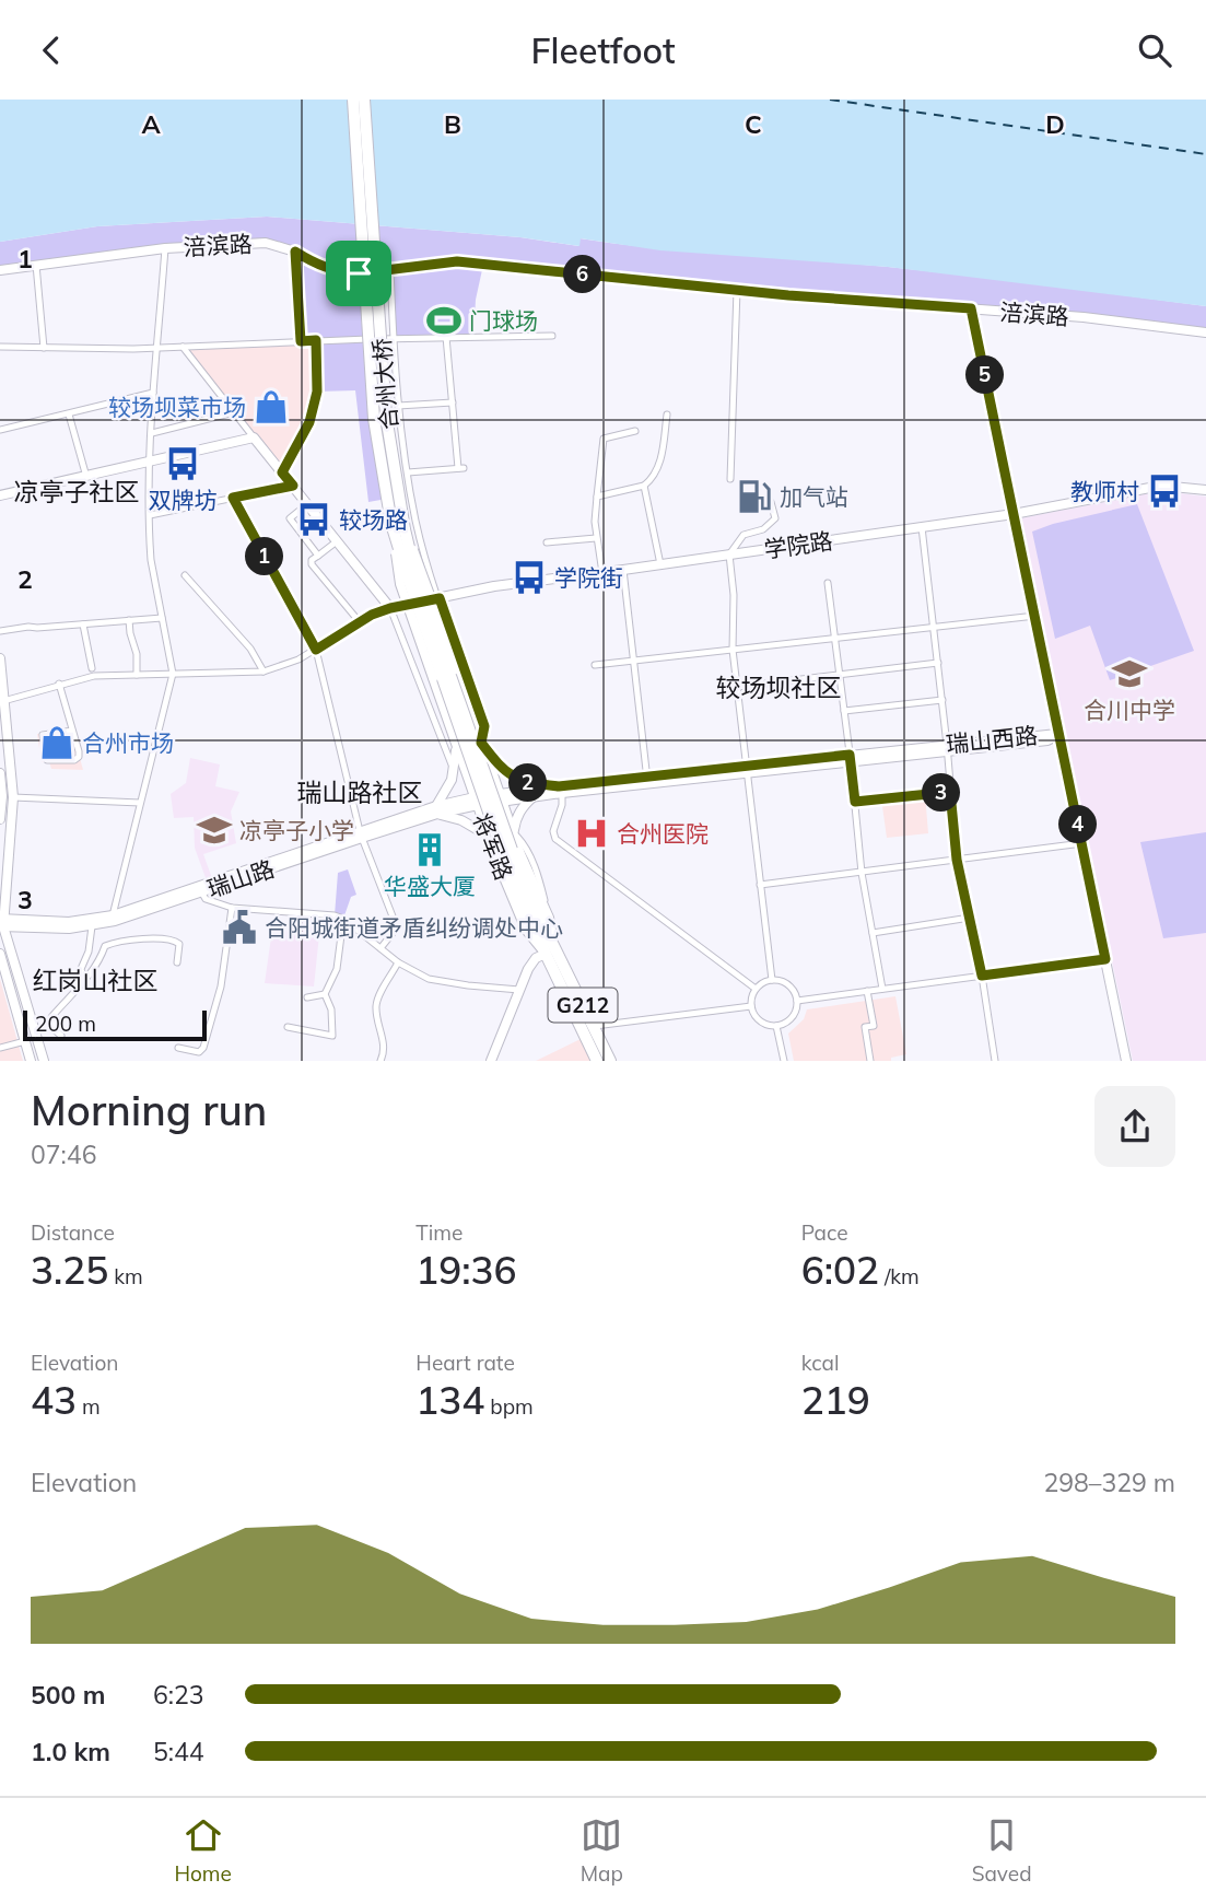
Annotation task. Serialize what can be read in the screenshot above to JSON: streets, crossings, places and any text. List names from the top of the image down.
{
  "streets": {
    "highway": ["合州大桥", "G212"],
    "main road": [
      "涪滨路",
      "学院路",
      "瑞山西路",
      "将军路",
      "瑞山路"
    ]
  },
  "crossings": [
    ["合州大桥", "将军路"],
    ["合州大桥", "G212"],
    ["瑞山西路", "将军路"],
    ["瑞山西路", "瑞山路"],
    ["将军路", "瑞山路"],
    ["将军路", "G212"]
  ],
  "districts": [
    "凉亭子社区",
    "较场坝社区",
    "瑞山路社区",
    "红岗山社区"
  ],
  "places": {
    "sports": ["门球场"],
    "shop": ["较场坝菜市场", "合州市场"],
    "bus stop": [
      "双牌坊",
      "教师村",
      "较场路",
      "学院街"
    ],
    "fuel station": ["加气站"],
    "school or university": ["合川中学", "凉亭子小学"],
    "hospital": ["合州医院"],
    "building": ["华盛大厦"],
    "public building": ["合阳城街道矛盾纠纷调处中心"]
  },
  "scale_bar": "200 m",
  "page": {
    "header": "Fleetfoot",
    "pins": [
      "6",
      "5",
      "1",
      "2",
      "3",
      "4"
    ],
    "scale": "200 m",
    "heading": ["Morning run", "07:46"],
    "stats": [
      ["Distance", "3.25 km"],
      ["Time", "19:36"],
      ["Pace", "6:02 /km"],
      ["Elevation", "43 m"],
      ["Heart rate", "134 bpm"],
      ["kcal", "219"]
    ],
    "chart": ["Elevation", "298–329 m"],
    "list": [
      {
        "name": "500 m",
        "note": "6:23"
      },
      {
        "name": "1.0 km",
        "note": "5:44"
      }
    ],
    "tabs": ["Home", "Map", "Saved"]
  },
  "grid": {
    "columns": [
      "A",
      "B",
      "C",
      "D"
    ],
    "rows": ["1", "2", "3"]
  }
}
